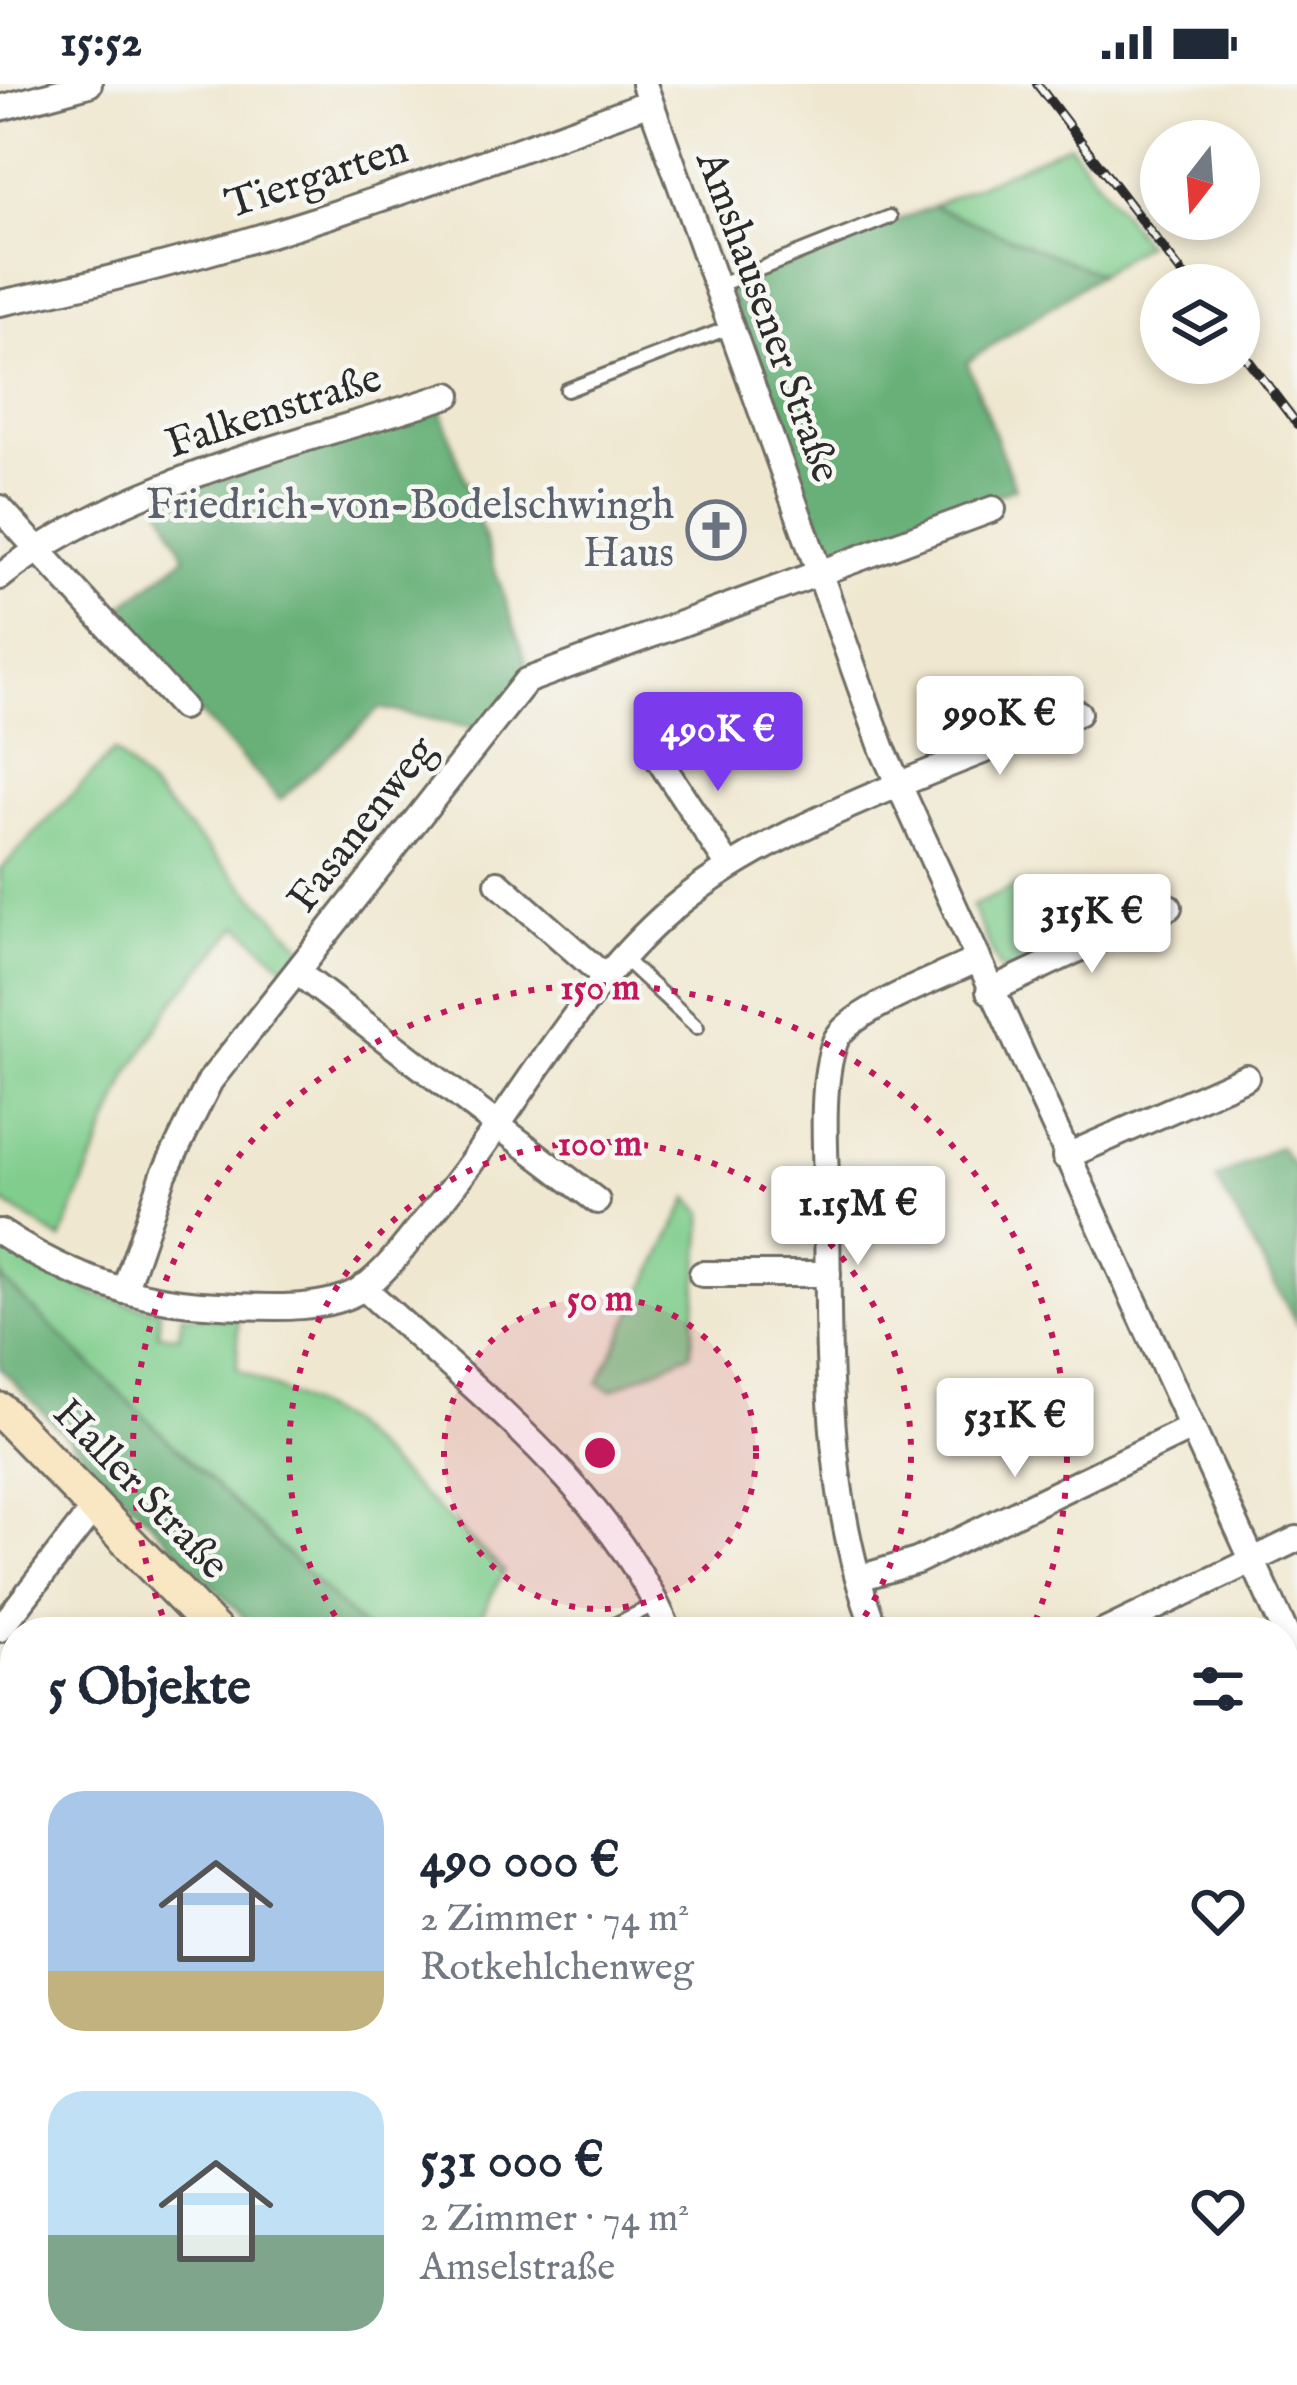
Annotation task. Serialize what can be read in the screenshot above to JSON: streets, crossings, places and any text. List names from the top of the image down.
{
  "streets": {
    "main road": ["Haller Straße"],
    "street": [
      "Tiergarten",
      "Amshausener Straße",
      "Falkenstraße",
      "Fasanenweg"
    ]
  },
  "crossings": [
    ["Tiergarten", "Amshausener Straße"],
    ["Amshausener Straße", "Fasanenweg"]
  ],
  "places": {
    "church": ["Friedrich-von-Bodelschwingh Haus"]
  },
  "north": "bottom",
  "page": {
    "status": "15:52",
    "price": [
      "990K €",
      "490K €",
      "315K €",
      "1.15M €",
      "531K €"
    ],
    "heading": "5 Objekte",
    "list": [
      {
        "name": "490 000 €",
        "note": "2 Zimmer · 74 m² · Rotkehlchenweg"
      },
      {
        "name": "531 000 €",
        "note": "2 Zimmer · 74 m² · Amselstraße"
      }
    ]
  },
  "rings": ["150 m", "100 m", "50 m"]
}
